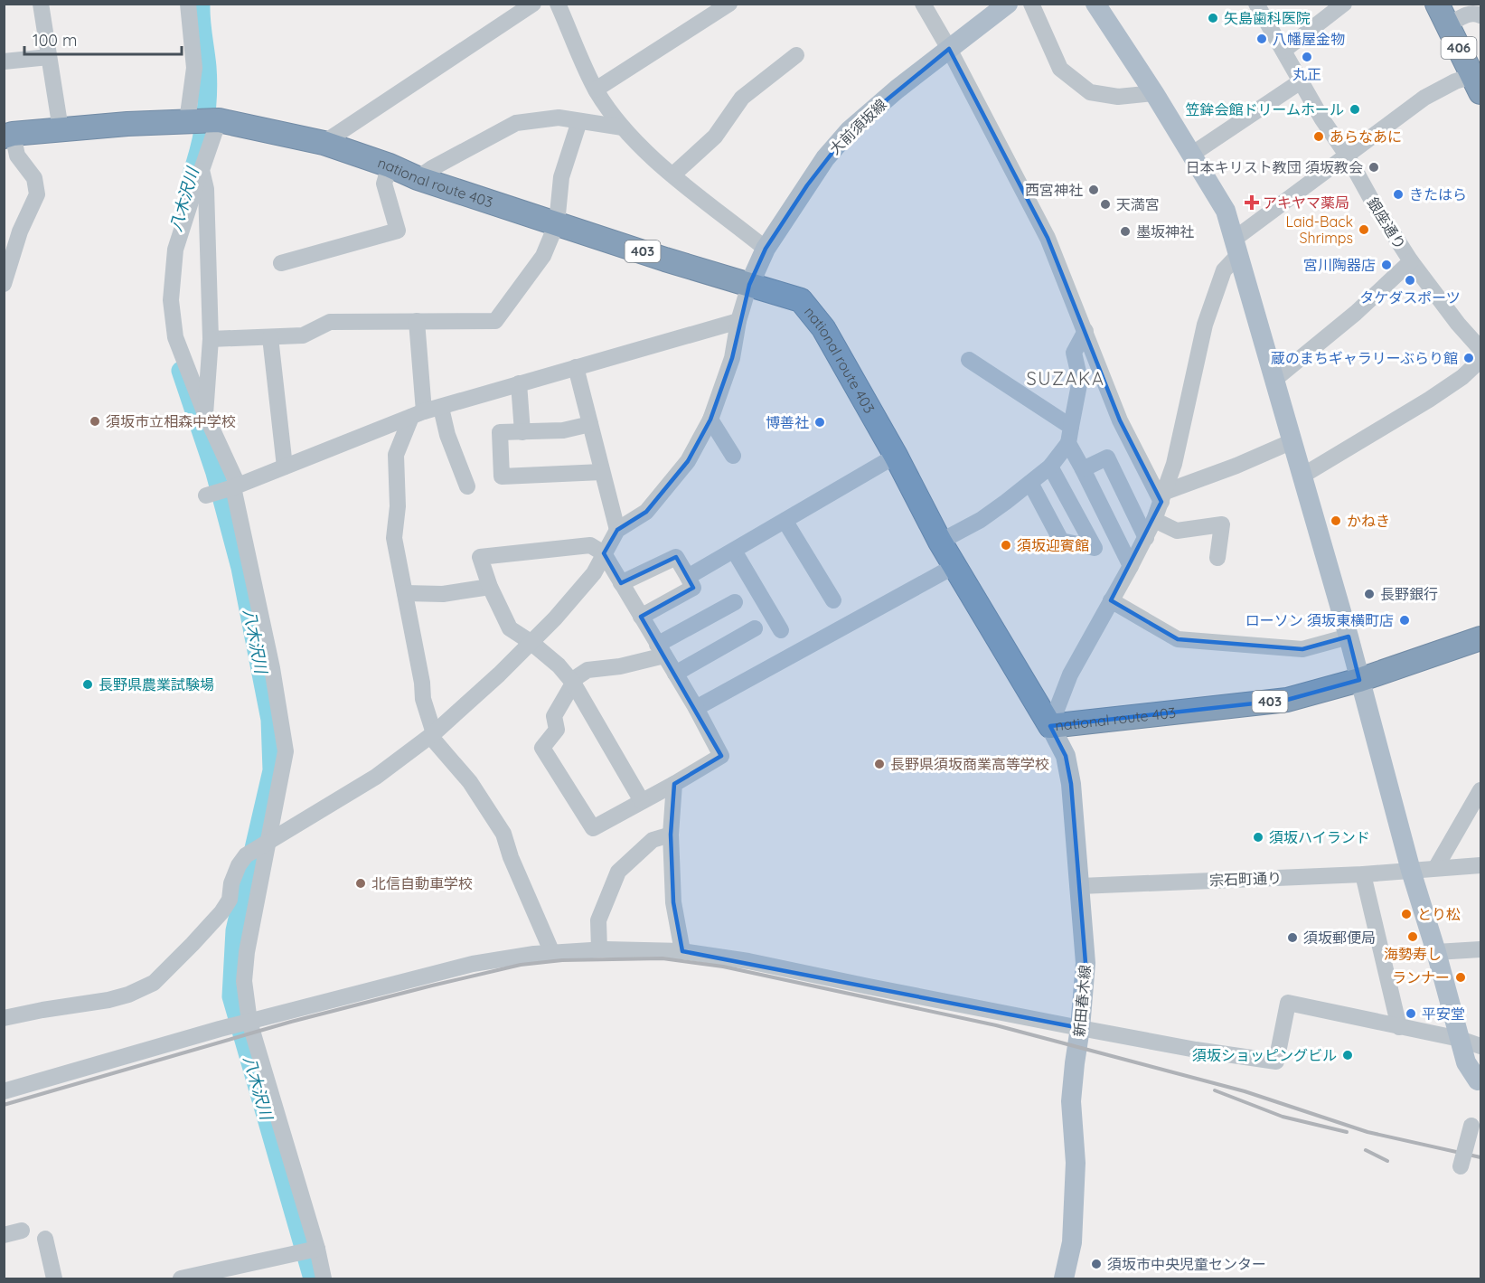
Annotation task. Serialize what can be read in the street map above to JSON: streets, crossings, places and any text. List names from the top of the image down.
{
  "streets": {
    "highway": ["406", "national route 403", "403"],
    "main road": ["大前須坂線", "新田春木線"],
    "street": ["銀座通り", "宗石町通り"]
  },
  "crossings": [
    ["大前須坂線", "national route 403"],
    ["national route 403", "新田春木線"],
    ["宗石町通り", "新田春木線"]
  ],
  "districts": ["SUZAKA"],
  "water": ["八木沢川"],
  "places": {
    "other": [
      "矢島歯科医院",
      "八幡屋金物",
      "丸正",
      "笠鉾会館ドリームホール",
      "あらなあに",
      "日本キリスト教団 須坂教会",
      "西宮神社",
      "きたはら",
      "天満宮",
      "Laid-Back Shrimps",
      "墨坂神社",
      "宮川陶器店",
      "タケダスポーツ",
      "蔵のまちギャラリーぶらり館",
      "須坂市立相森中学校",
      "博善社",
      "かねき",
      "須坂迎賓館",
      "長野銀行",
      "ローソン 須坂東横町店",
      "長野県農業試験場",
      "長野県須坂商業高等学校",
      "須坂ハイランド",
      "北信自動車学校",
      "とり松",
      "海勢寿し",
      "須坂郵便局",
      "ランナー",
      "平安堂",
      "須坂ショッピングビル",
      "須坂市中央児童センター"
    ],
    "health": ["アキヤマ薬局"]
  },
  "scale_bar": "100 m"
}
